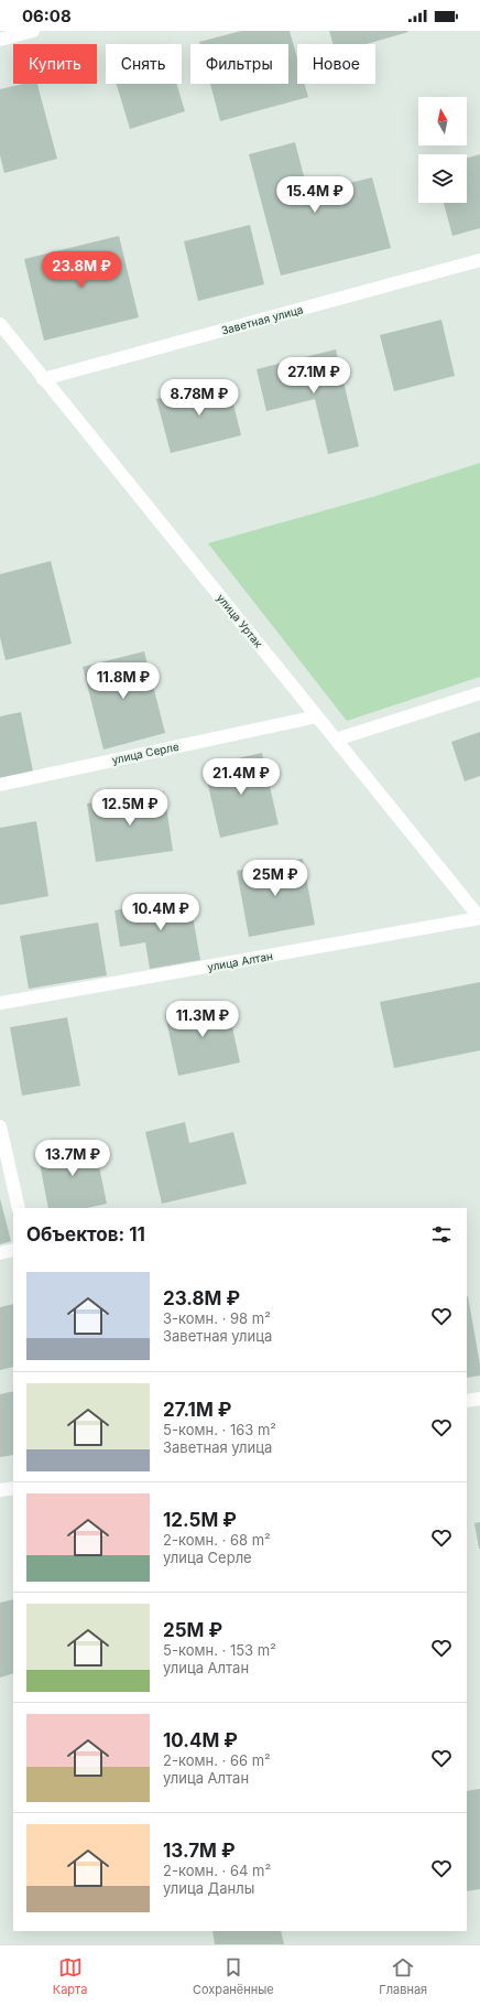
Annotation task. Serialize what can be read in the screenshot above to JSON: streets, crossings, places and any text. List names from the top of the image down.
{
  "streets": {
    "street": [
      "Заветная улица",
      "улица Уртак",
      "улица Серле",
      "улица Алтан"
    ]
  },
  "crossings": [
    ["Заветная улица", "улица Уртак"],
    ["улица Уртак", "улица Серле"],
    ["улица Уртак", "улица Алтан"]
  ],
  "north": "top",
  "page": {
    "status": "06:08",
    "chip": [
      "Купить",
      "Снять",
      "Фильтры",
      "Новое"
    ],
    "price": [
      "15.4M ₽",
      "23.8M ₽",
      "27.1M ₽",
      "8.78M ₽",
      "11.8M ₽",
      "21.4M ₽",
      "12.5M ₽",
      "25M ₽",
      "10.4M ₽",
      "11.3M ₽",
      "13.7M ₽"
    ],
    "heading": "Объектов: 11",
    "list": [
      {
        "name": "23.8M ₽",
        "note": "3-комн. · 98 m² · Заветная улица"
      },
      {
        "name": "27.1M ₽",
        "note": "5-комн. · 163 m² · Заветная улица"
      },
      {
        "name": "12.5M ₽",
        "note": "2-комн. · 68 m² · улица Серле"
      },
      {
        "name": "25M ₽",
        "note": "5-комн. · 153 m² · улица Алтан"
      },
      {
        "name": "10.4M ₽",
        "note": "2-комн. · 66 m² · улица Алтан"
      },
      {
        "name": "13.7M ₽",
        "note": "2-комн. · 64 m² · улица Данлы"
      }
    ],
    "tabs": ["Карта", "Сохранённые", "Главная"]
  }
}
